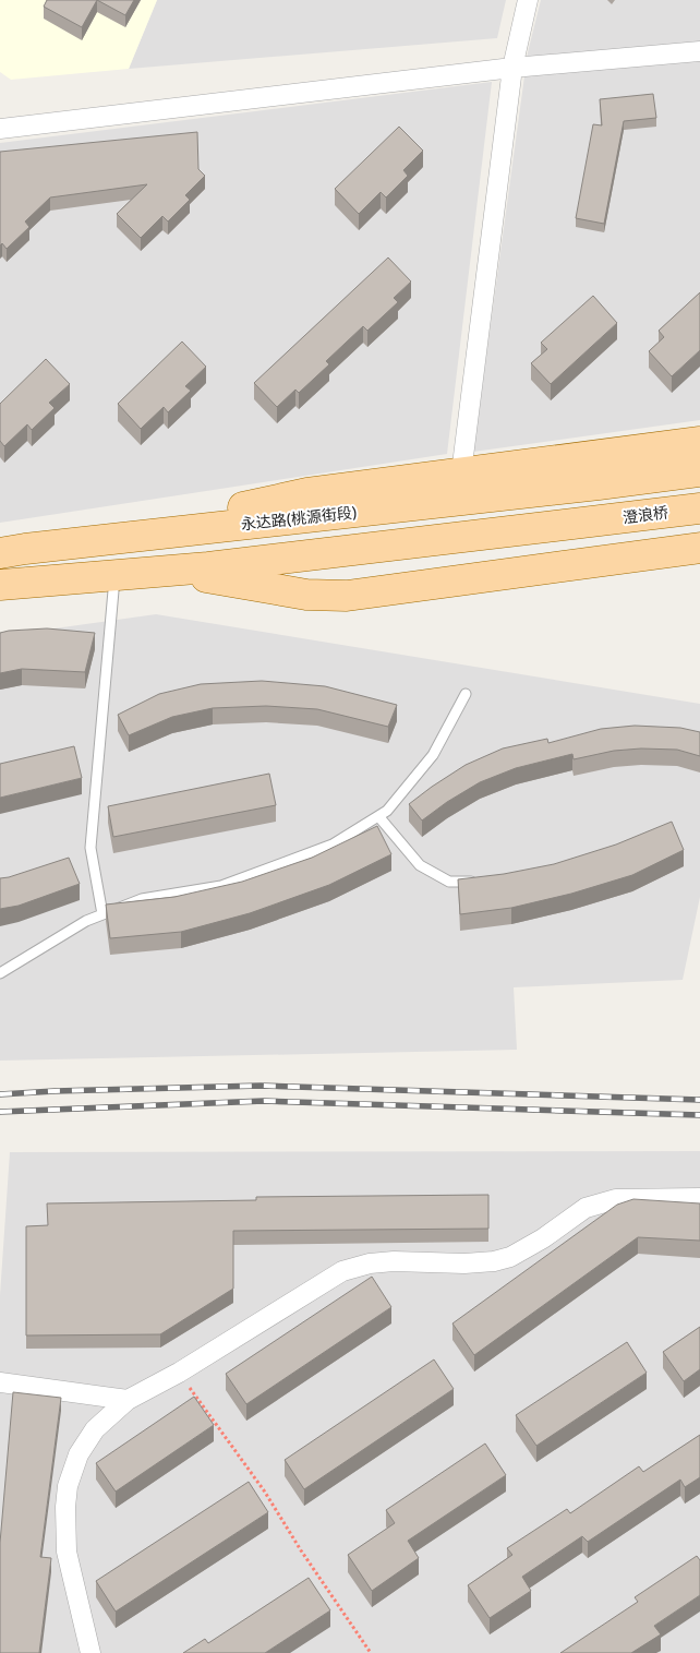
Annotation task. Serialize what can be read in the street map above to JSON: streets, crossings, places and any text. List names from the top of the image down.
{
  "streets": {
    "main road": ["澄浪桥", "永达路(桃源街段)"]
  }
}
